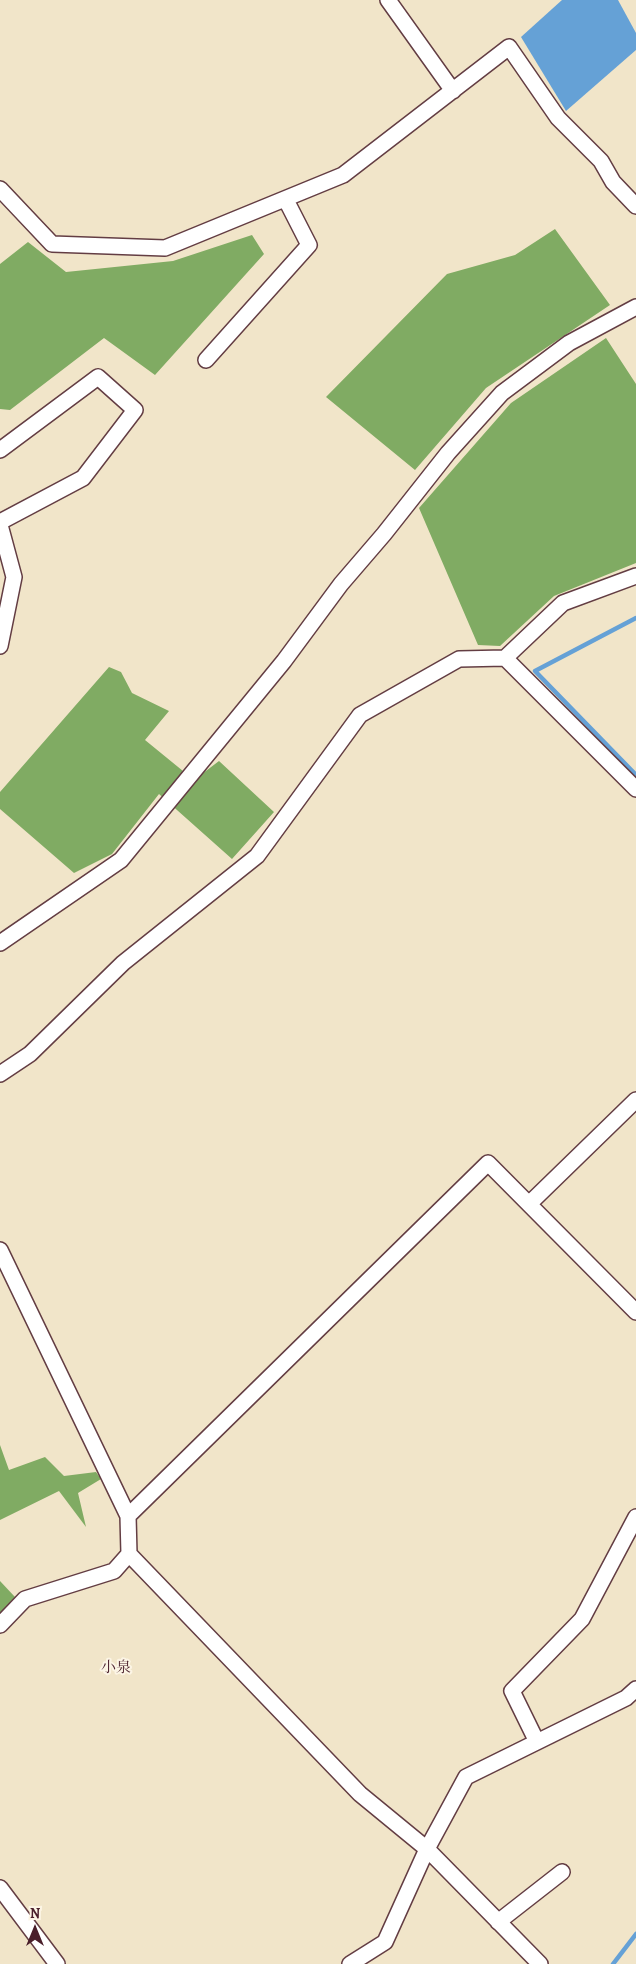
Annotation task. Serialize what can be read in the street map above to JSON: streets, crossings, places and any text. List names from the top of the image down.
{
  "districts": ["小泉"],
  "north": "top"
}
